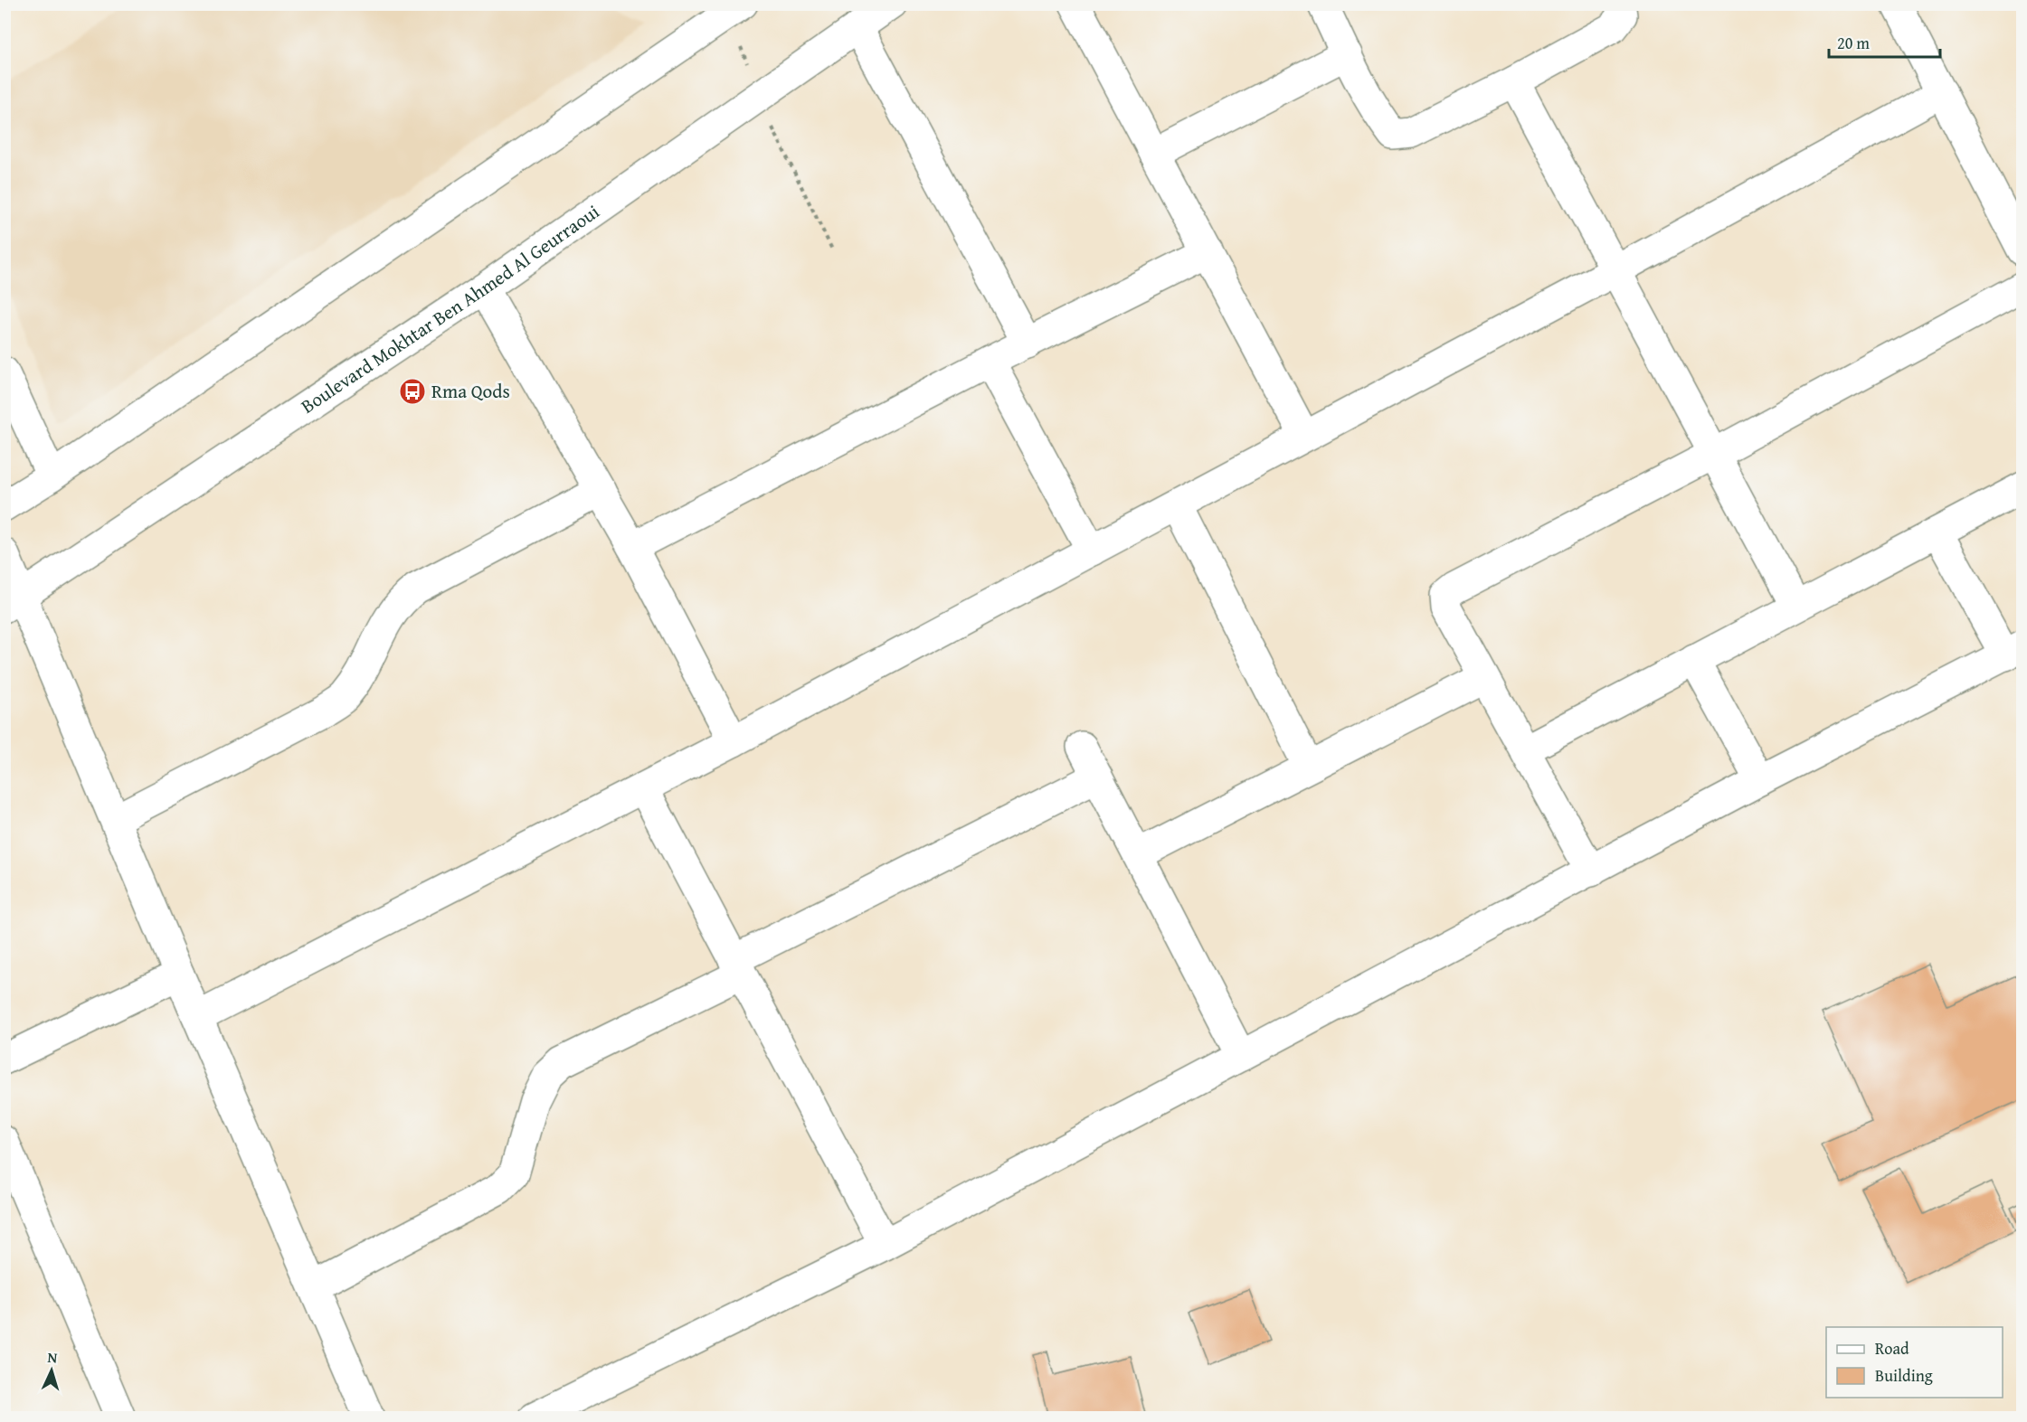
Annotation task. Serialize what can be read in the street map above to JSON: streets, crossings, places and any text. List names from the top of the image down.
{
  "streets": {
    "street": ["Boulevard Mokhtar Ben Ahmed Al Geurraoui"]
  },
  "places": {
    "bus stop": ["Rma Qods"]
  },
  "legend": ["Road", "Building"],
  "scale_bar": "20 m",
  "north": "top"
}
